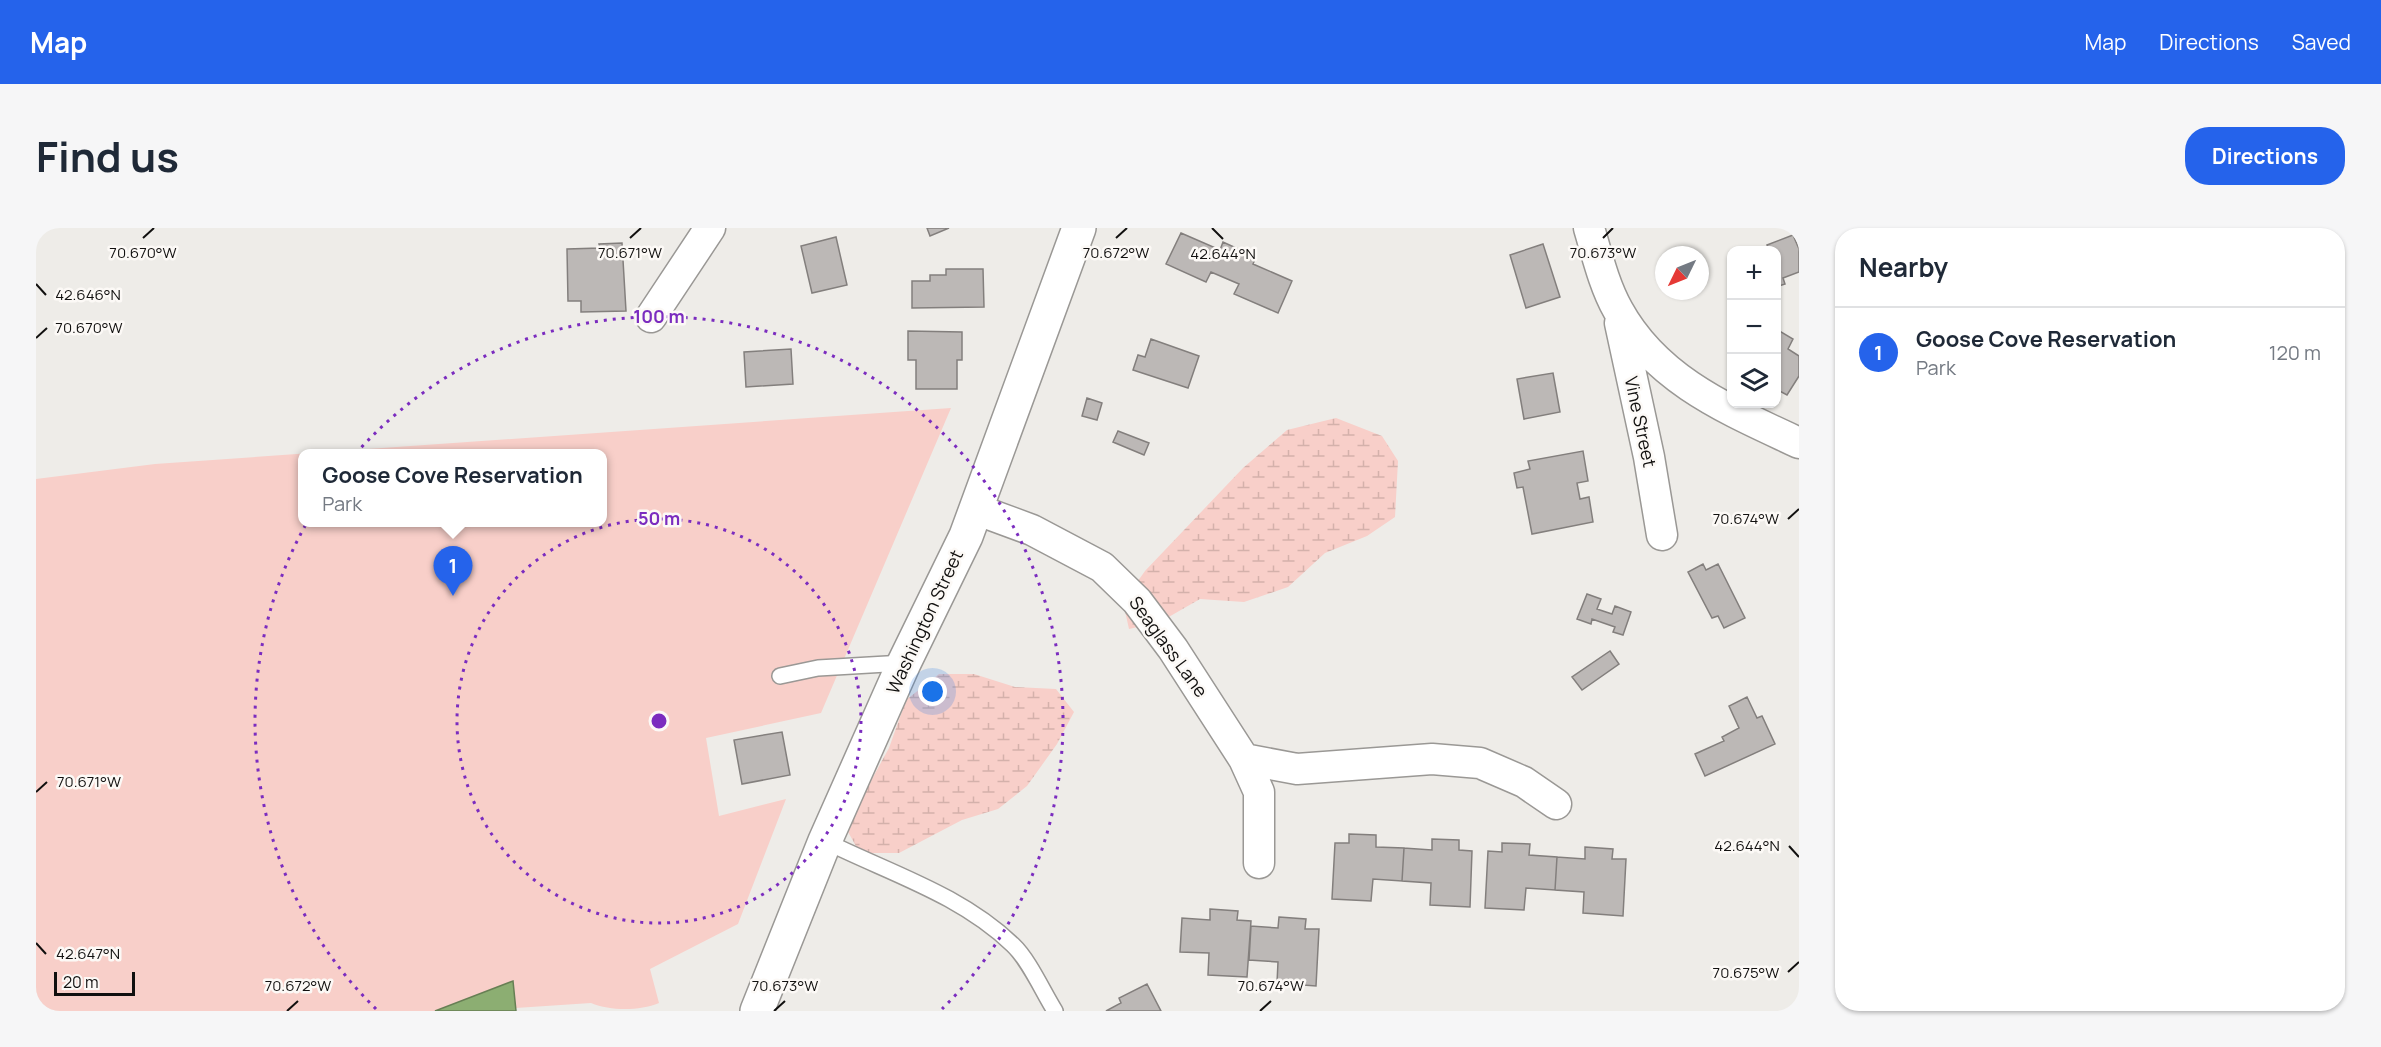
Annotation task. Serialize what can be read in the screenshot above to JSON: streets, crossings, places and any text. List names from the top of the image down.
{
  "streets": {
    "main road": ["Washington Street"],
    "street": ["Vine Street", "Seaglass Lane"]
  },
  "crossings": [
    ["Washington Street", "Seaglass Lane"]
  ],
  "scale_bar": "20 m",
  "north": "bottom left",
  "page": {
    "header": "Map",
    "nav": ["Map", "Directions", "Saved"],
    "title": "Find us",
    "buttons": "Directions",
    "heading": "Nearby",
    "map_buttons": ["+", "−"],
    "list": [
      {
        "mark": "1",
        "name": "Goose Cove Reservation",
        "note": "Park",
        "value": "120 m"
      }
    ],
    "popup": ["Goose Cove Reservation", "Park"],
    "pins": "1",
    "scale": "20 m"
  },
  "coordinates": [
    "70.670°W",
    "70.671°W",
    "70.672°W",
    "70.673°W",
    "42.644°N",
    "42.646°N",
    "70.674°W",
    "42.647°N",
    "70.675°W"
  ],
  "rings": ["100 m", "50 m"]
}
